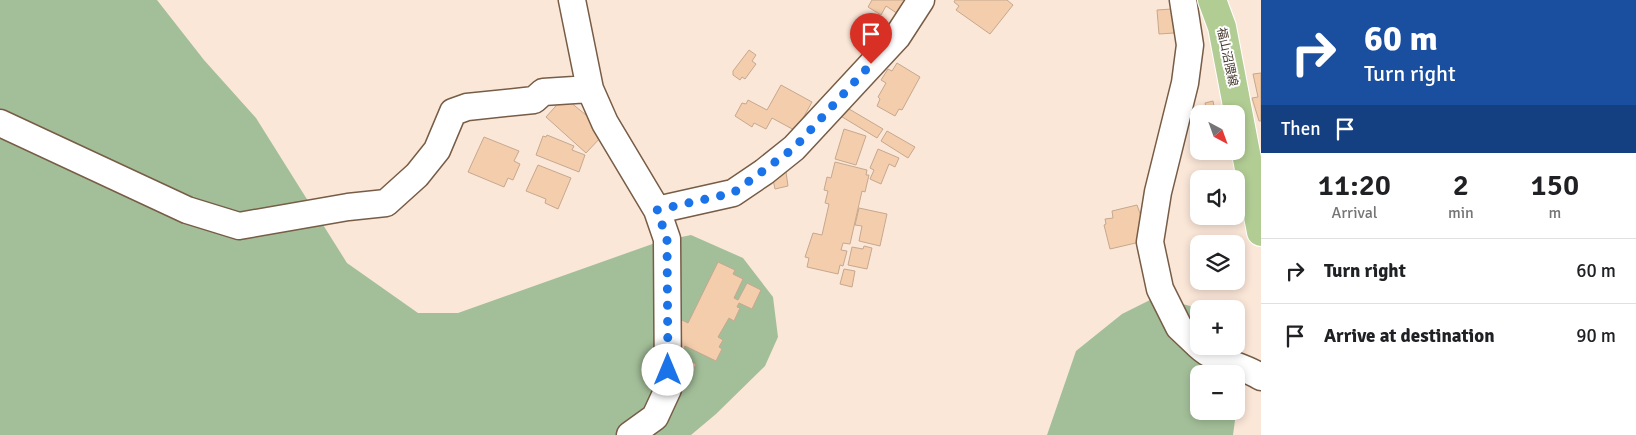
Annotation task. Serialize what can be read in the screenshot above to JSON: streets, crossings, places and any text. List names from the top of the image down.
{
  "streets": {
    "main road": ["福山沼隈線"]
  },
  "north": "bottom right",
  "page": {
    "turn": ["60 m", "Turn right"],
    "map_buttons": ["+", "−"],
    "then": "Then",
    "eta": [
      "11:20",
      "Arrival",
      "2",
      "min",
      "150",
      "m"
    ],
    "list": [
      {
        "name": "Turn right",
        "value": "60 m"
      },
      {
        "name": "Arrive at destination",
        "value": "90 m"
      }
    ]
  }
}
